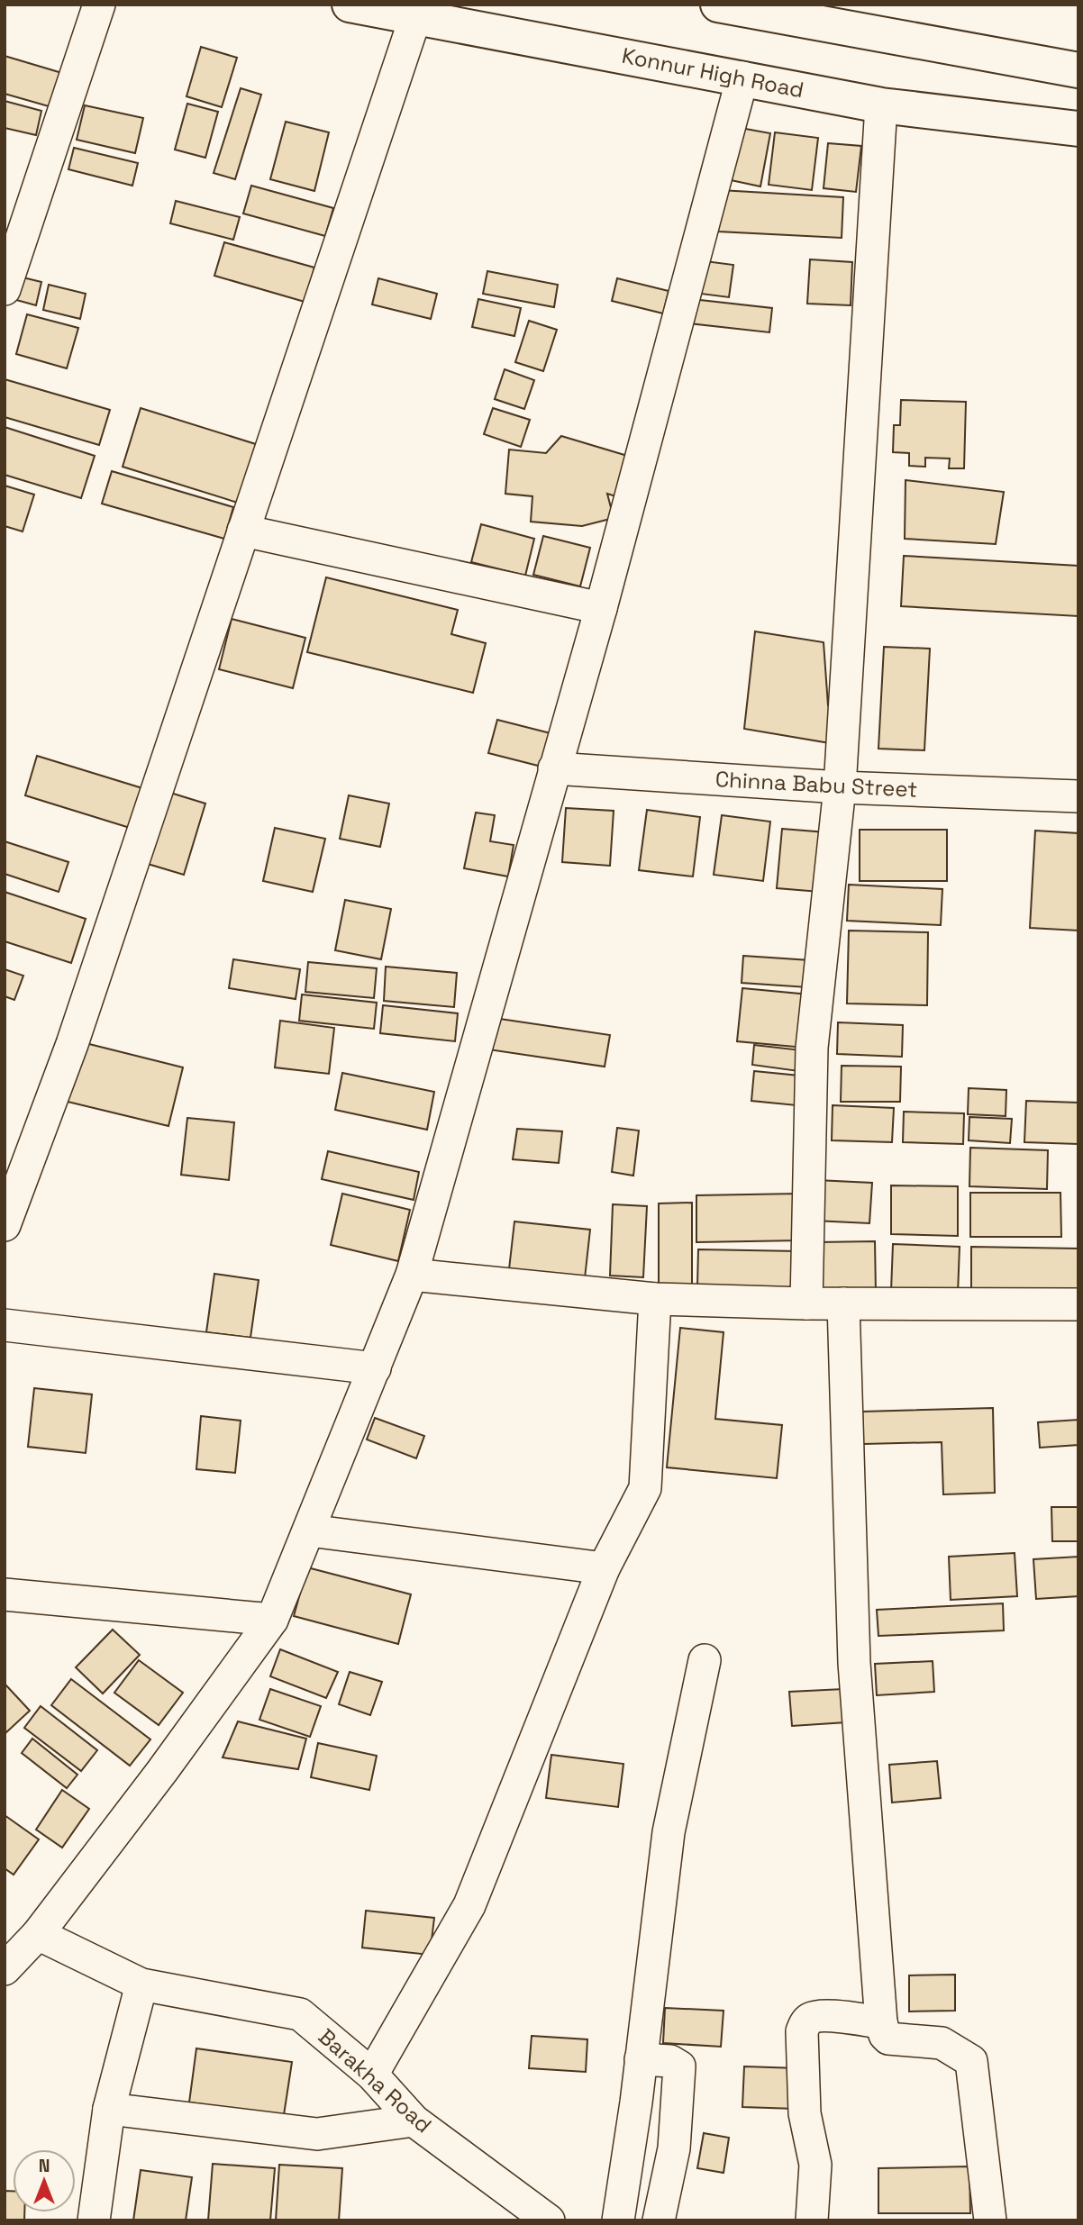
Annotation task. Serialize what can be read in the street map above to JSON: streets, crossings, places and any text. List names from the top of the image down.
{
  "streets": {
    "main road": ["Konnur High Road"],
    "street": ["Chinna Babu Street", "Barakha Road"]
  },
  "north": "top"
}
